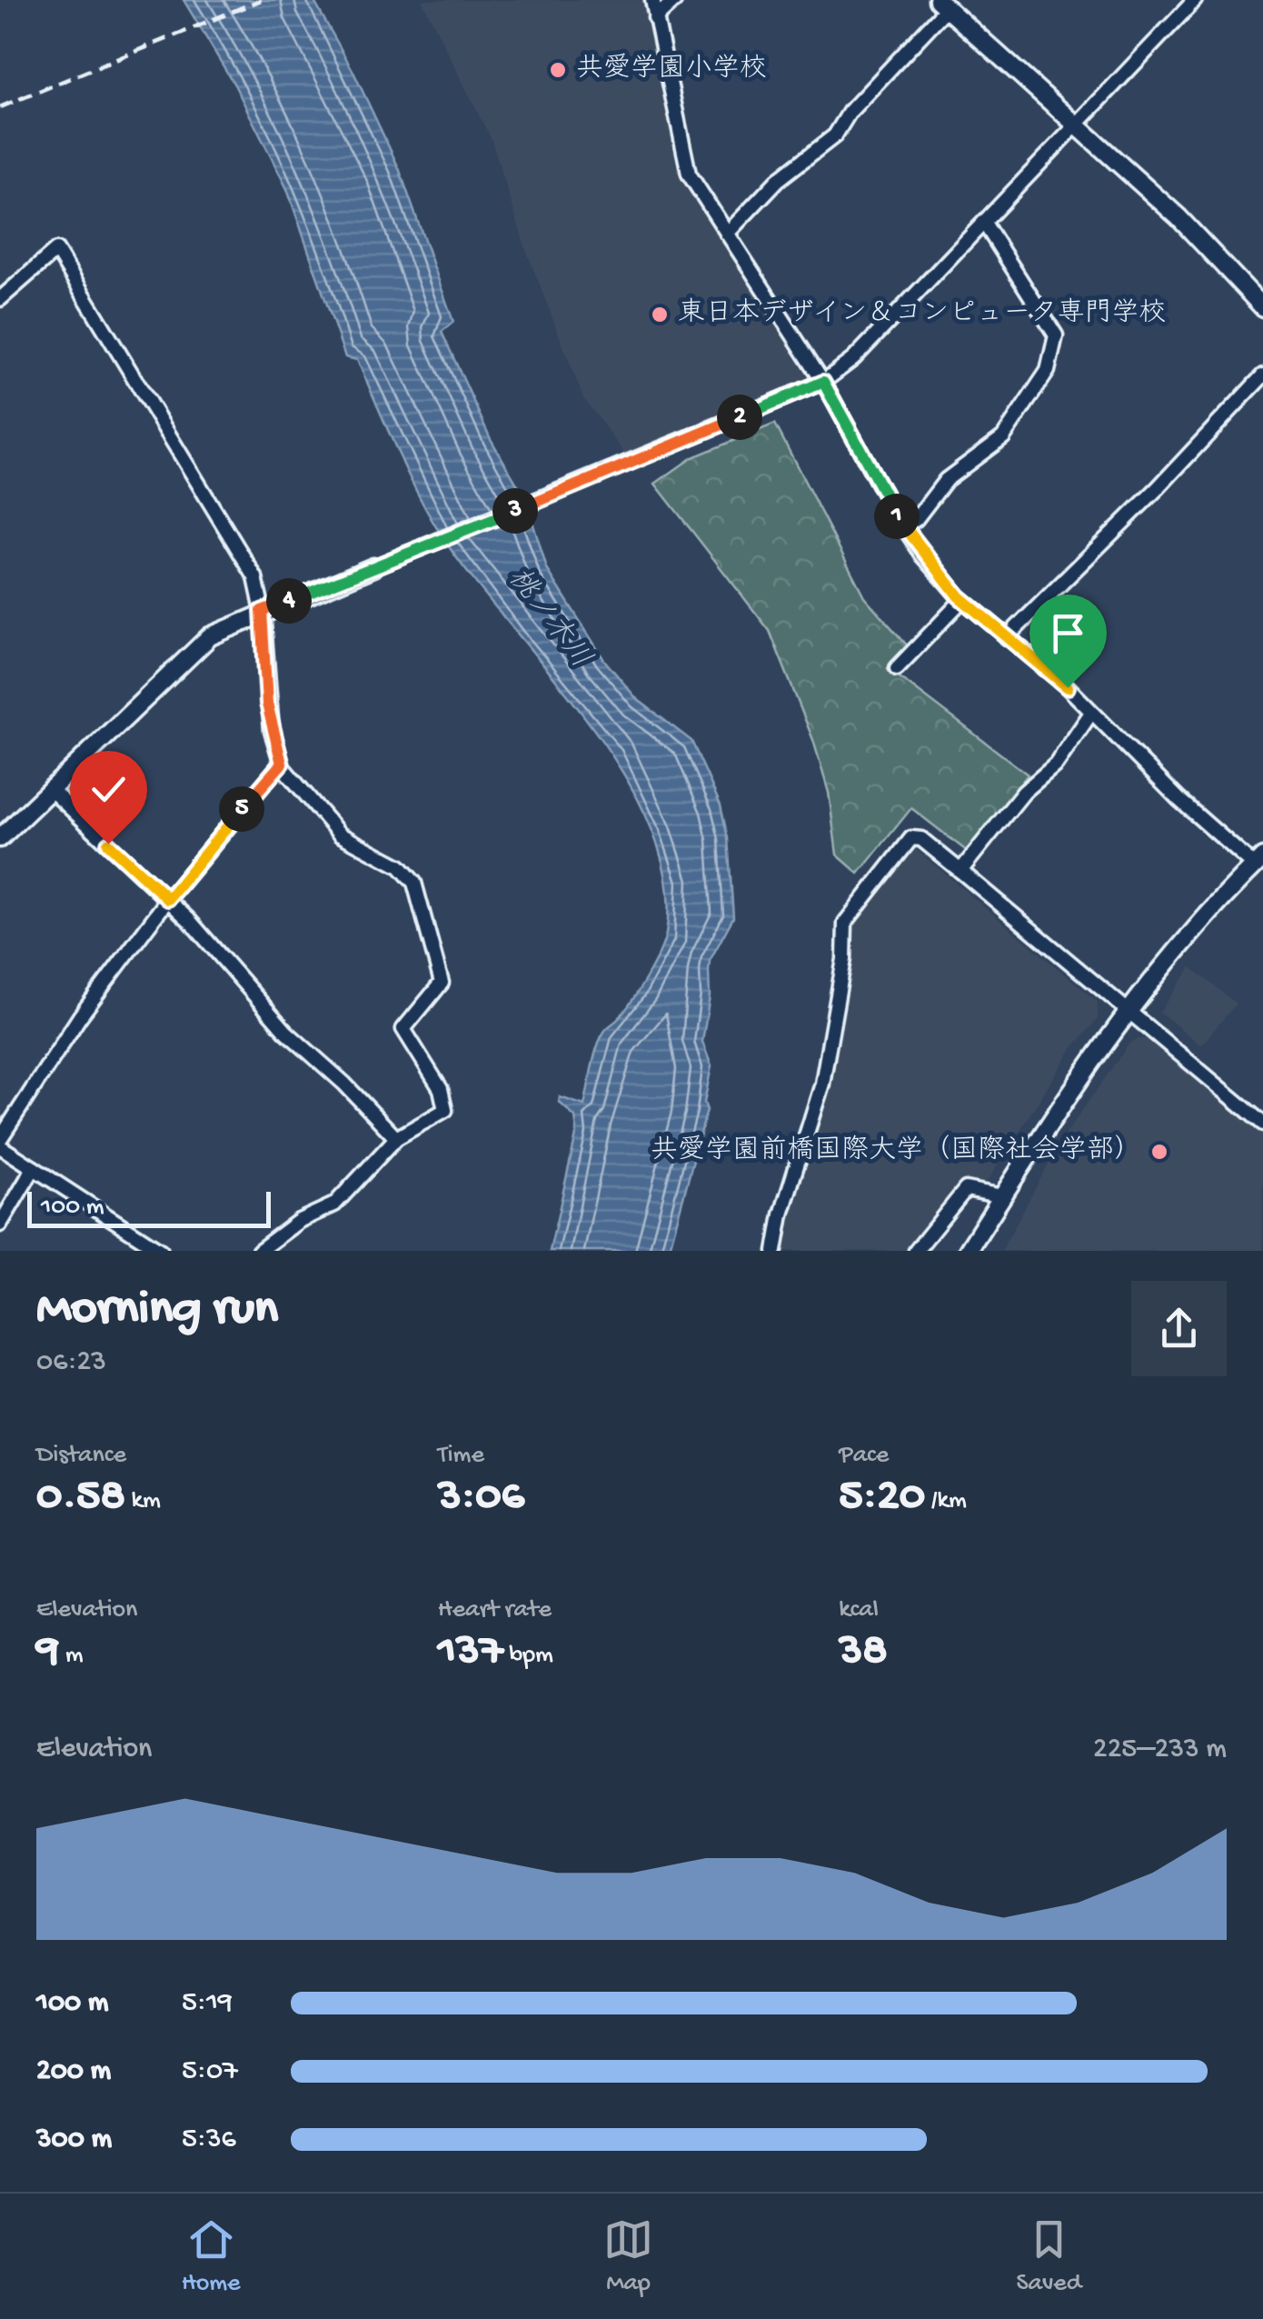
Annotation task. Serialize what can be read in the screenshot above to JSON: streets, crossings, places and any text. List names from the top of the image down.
{
  "water": ["桃ノ木川"],
  "places": ["共愛学園小学校", "東日本デザイン＆コンピュータ専門学校", "共愛学園前橋国際大学（国際社会学部）"],
  "scale_bar": "100 m",
  "page": {
    "pins": [
      "2",
      "3",
      "1",
      "4",
      "5"
    ],
    "scale": "100 m",
    "heading": ["Morning run", "06:23"],
    "stats": [
      ["Distance", "0.58 km"],
      ["Time", "3:06"],
      ["Pace", "5:20 /km"],
      ["Elevation", "9 m"],
      ["Heart rate", "137 bpm"],
      ["kcal", "38"]
    ],
    "chart": ["Elevation", "225–233 m"],
    "list": [
      {
        "name": "100 m",
        "note": "5:19"
      },
      {
        "name": "200 m",
        "note": "5:07"
      },
      {
        "name": "300 m",
        "note": "5:36"
      }
    ],
    "tabs": ["Home", "Map", "Saved"]
  }
}
